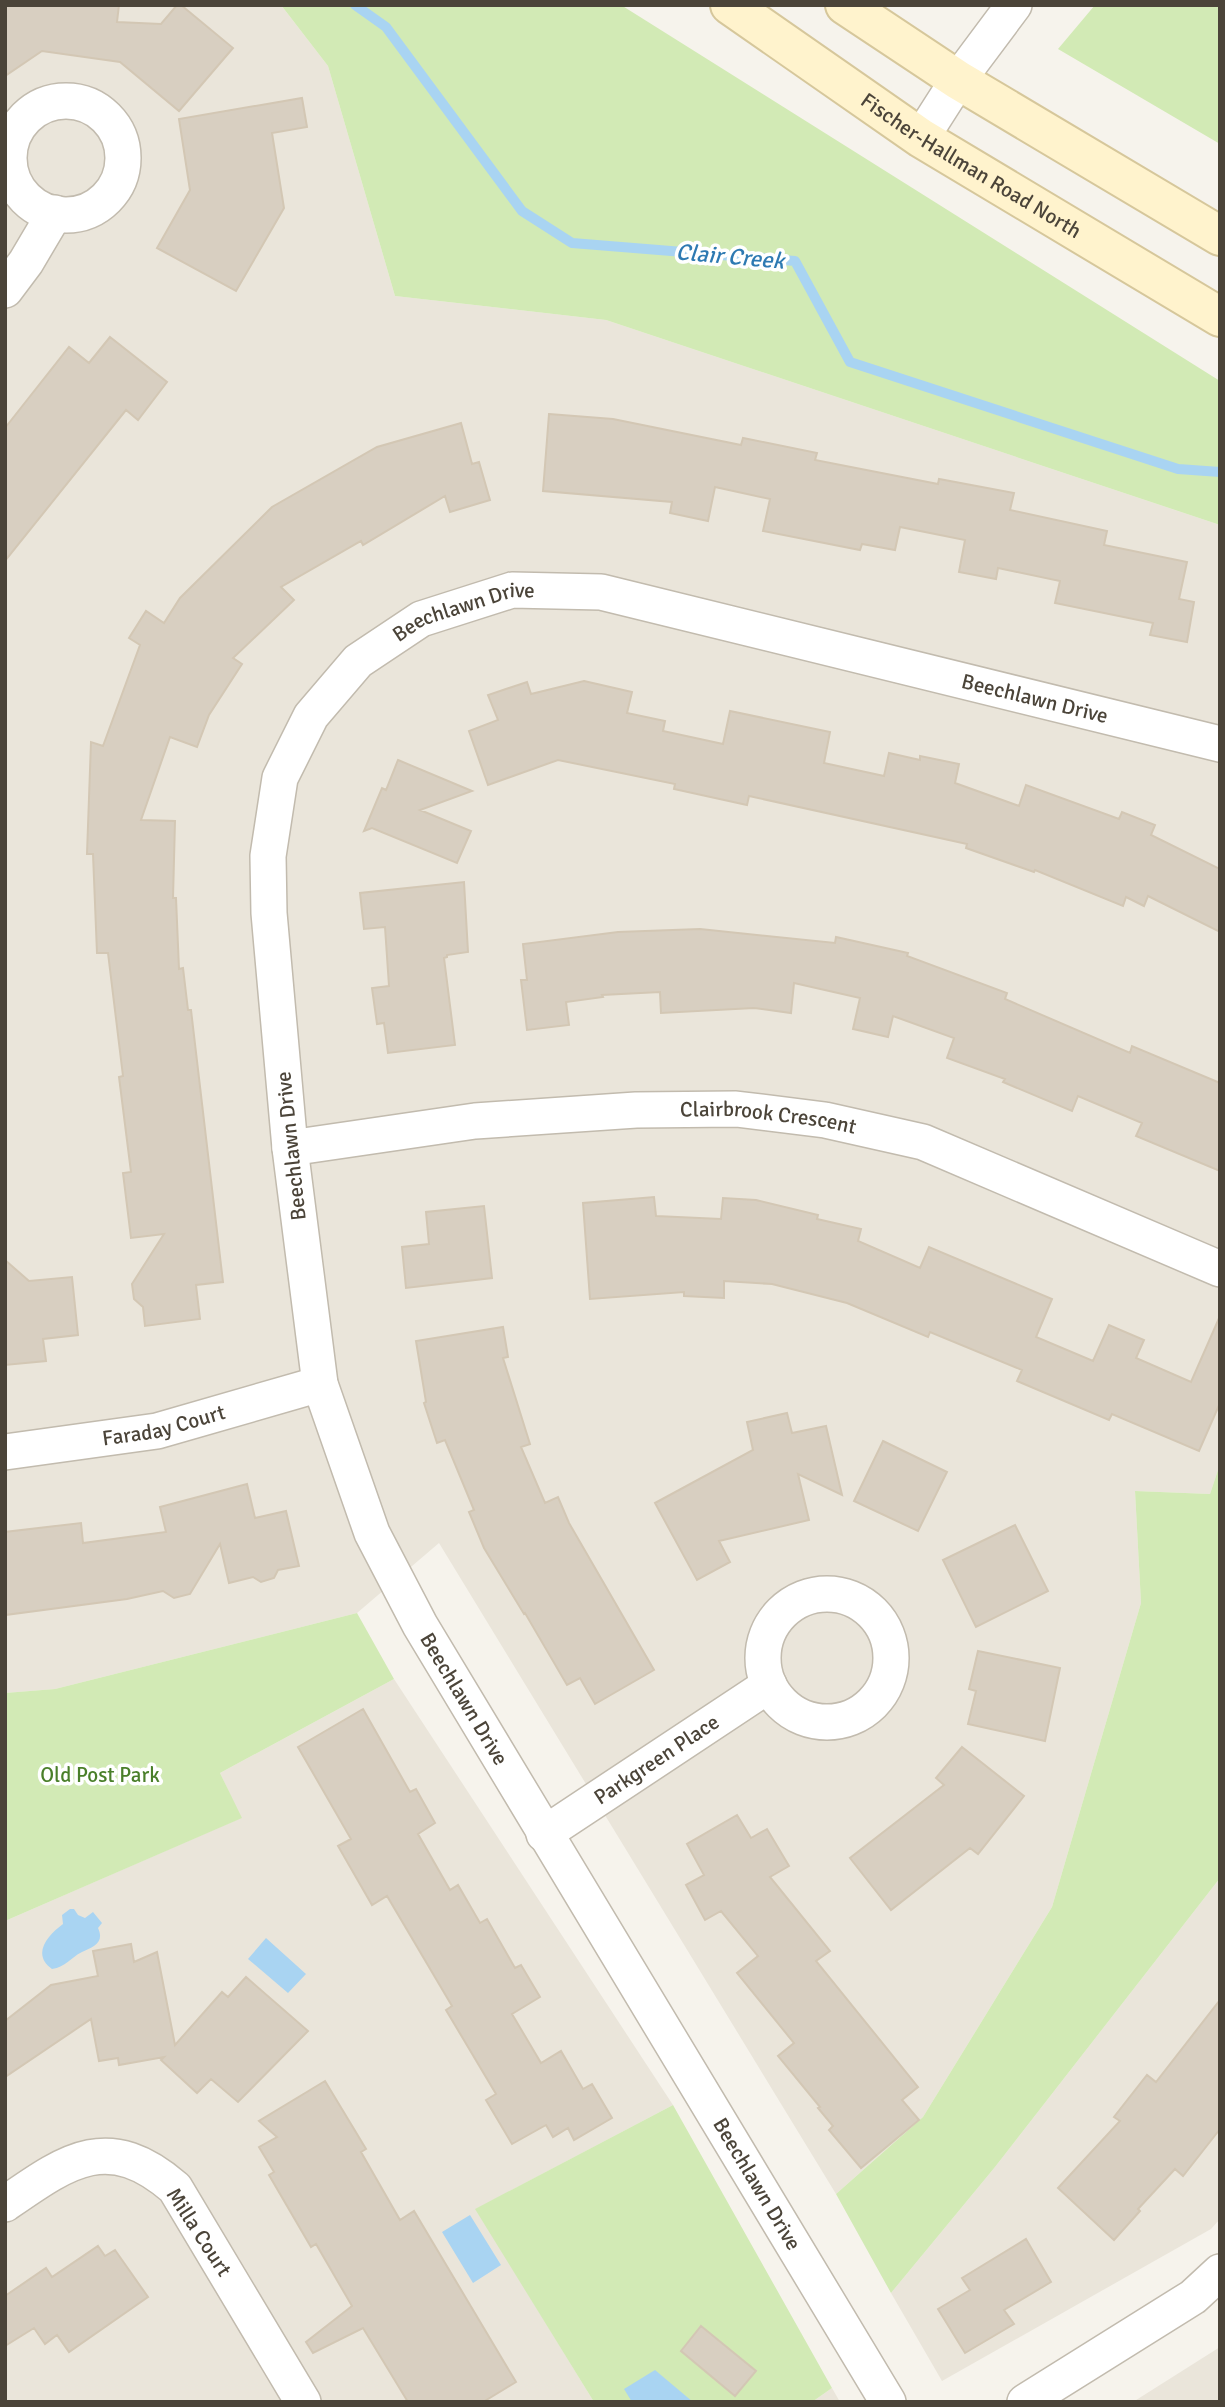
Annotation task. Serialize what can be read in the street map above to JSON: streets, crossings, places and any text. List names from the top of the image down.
{
  "streets": {
    "main road": ["Fischer-Hallman Road North"],
    "street": [
      "Beechlawn Drive",
      "Clairbrook Crescent",
      "Faraday Court",
      "Parkgreen Place",
      "Milla Court"
    ]
  },
  "crossings": [
    ["Beechlawn Drive", "Clairbrook Crescent"],
    ["Beechlawn Drive", "Faraday Court"],
    ["Beechlawn Drive", "Parkgreen Place"]
  ],
  "water": ["Clair Creek"],
  "parks": ["Old Post Park"]
}
